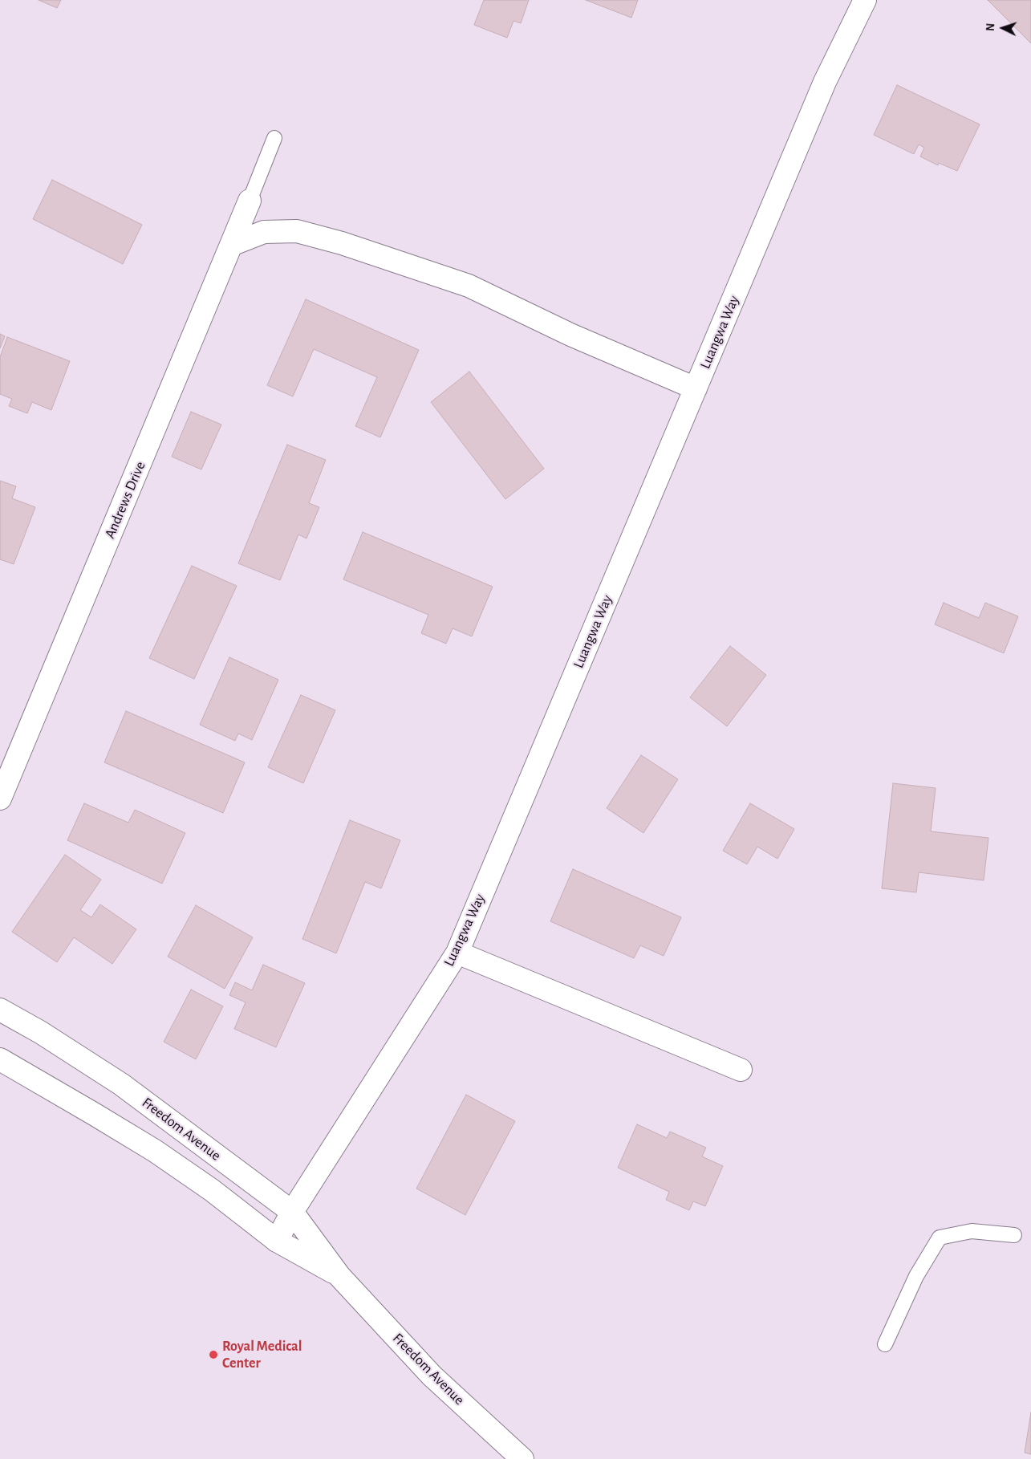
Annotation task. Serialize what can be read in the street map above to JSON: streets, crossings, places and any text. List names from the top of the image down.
{
  "streets": {
    "street": ["Luangwa Way", "Andrews Drive", "Freedom Avenue"]
  },
  "crossings": [
    ["Luangwa Way", "Freedom Avenue"]
  ],
  "places": ["Royal Medical Center"],
  "north": "left"
}
